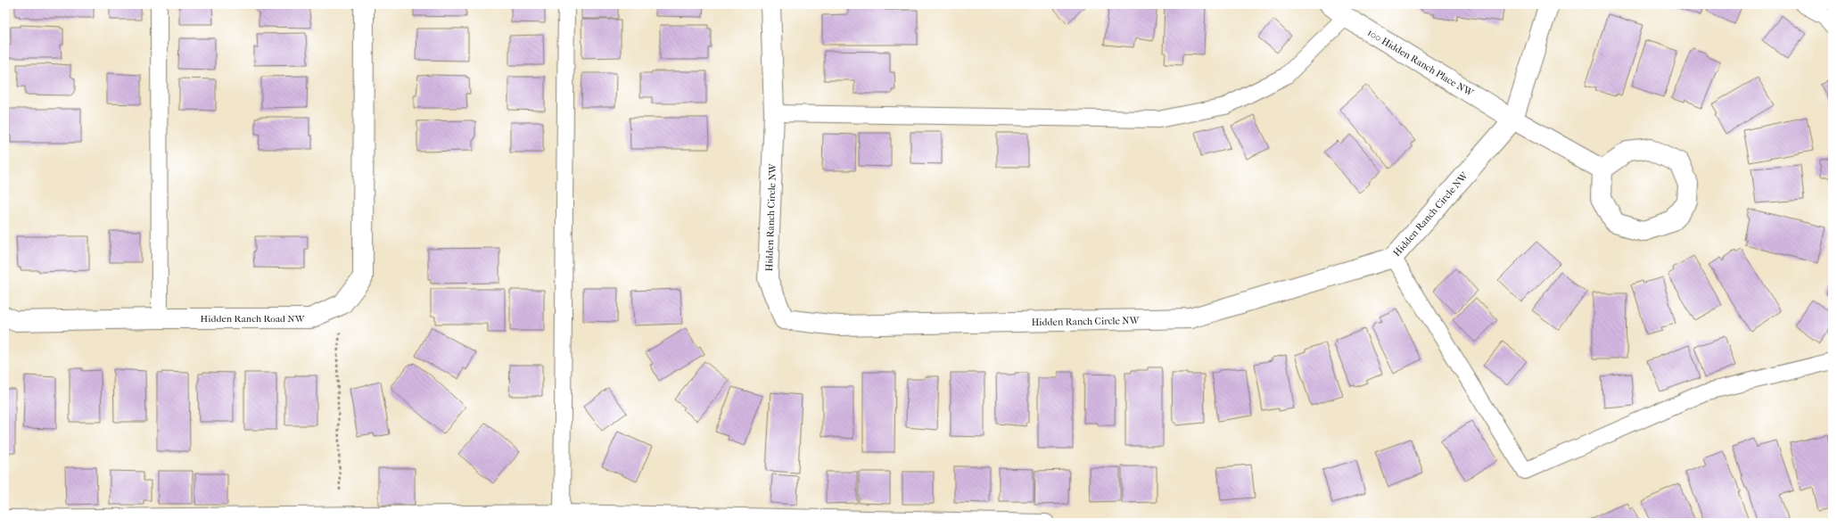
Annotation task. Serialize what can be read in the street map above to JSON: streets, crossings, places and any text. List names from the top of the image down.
{
  "streets": {
    "street": ["100 Hidden Ranch Place NW", "Hidden Ranch Circle NW", "Hidden Ranch Road NW"]
  },
  "crossings": [
    ["100 Hidden Ranch Place NW", "Hidden Ranch Circle NW"]
  ]
}
